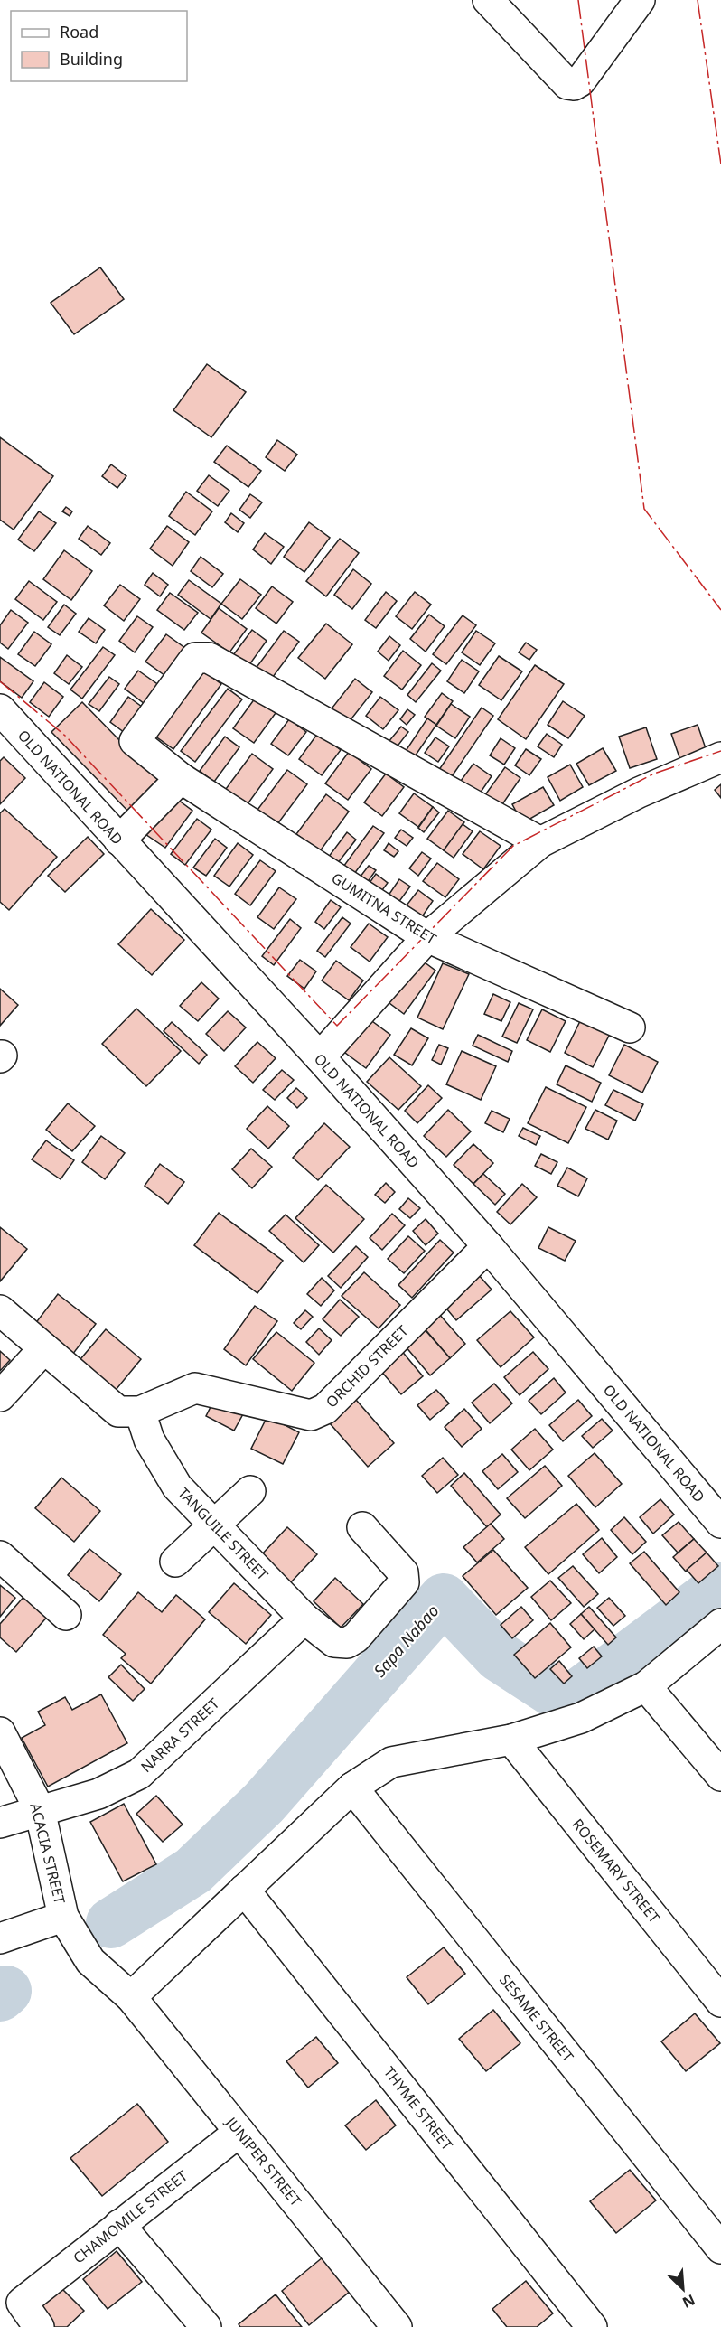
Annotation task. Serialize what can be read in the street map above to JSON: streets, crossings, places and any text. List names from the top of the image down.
{
  "streets": {
    "street": [
      "OLD NATIONAL ROAD",
      "GUMITNA STREET",
      "ORCHID STREET",
      "TANGUILE STREET",
      "NARRA STREET",
      "ACACIA STREET",
      "ROSEMARY STREET",
      "SESAME STREET",
      "THYME STREET",
      "JUNIPER STREET",
      "CHAMOMILE STREET"
    ]
  },
  "crossings": [
    ["OLD NATIONAL ROAD", "ORCHID STREET"],
    ["ORCHID STREET", "TANGUILE STREET"],
    ["TANGUILE STREET", "NARRA STREET"],
    ["NARRA STREET", "ACACIA STREET"],
    ["ACACIA STREET", "JUNIPER STREET"],
    ["JUNIPER STREET", "CHAMOMILE STREET"]
  ],
  "water": ["Sapa Nabao"],
  "legend": ["Road", "Building"],
  "north": "bottom right"
}
